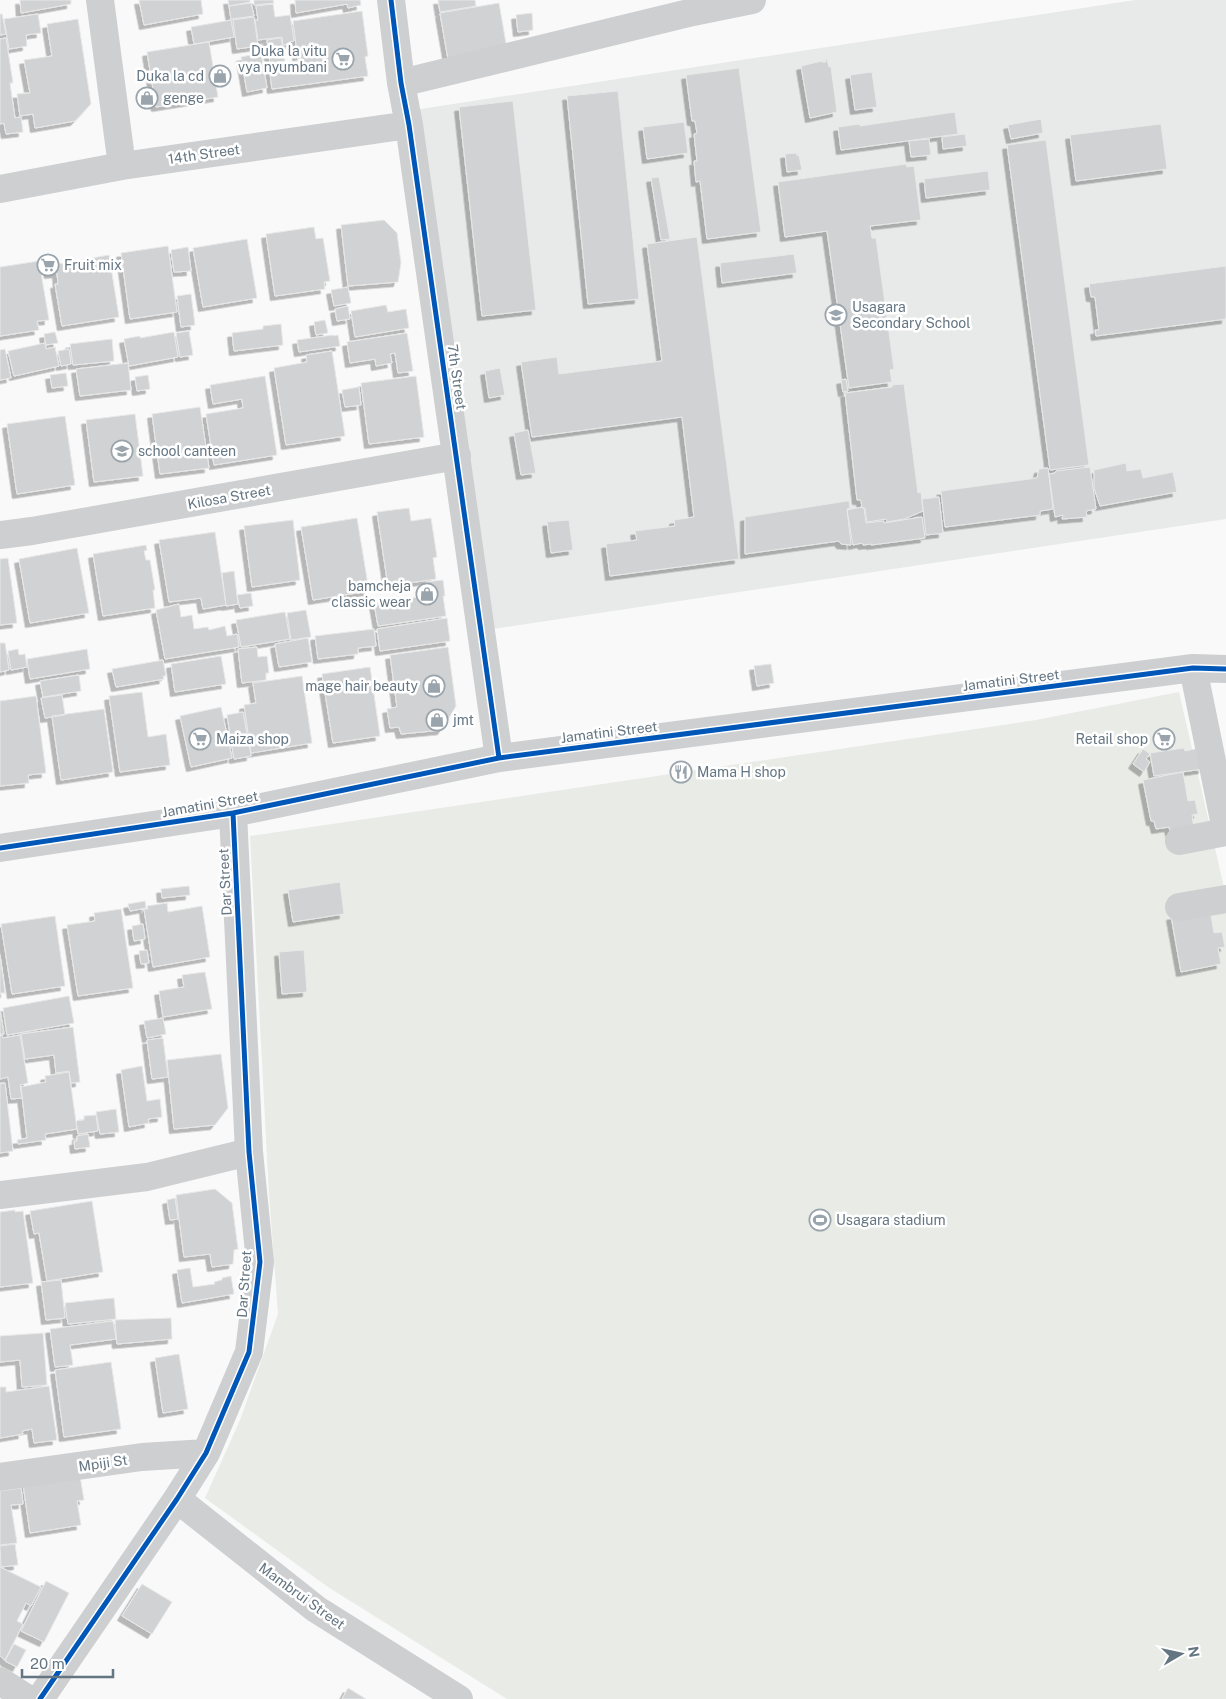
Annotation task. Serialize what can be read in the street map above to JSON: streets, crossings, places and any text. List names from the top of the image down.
{
  "streets": {
    "street": [
      "14th Street",
      "7th Street",
      "Kilosa Street",
      "Jamatini Street",
      "Dar Street",
      "Mpiji St",
      "Mambrui Street"
    ]
  },
  "crossings": [
    ["14th Street", "7th Street"],
    ["7th Street", "Kilosa Street"],
    ["7th Street", "Jamatini Street"],
    ["Jamatini Street", "Dar Street"],
    ["Dar Street", "Mpiji St"],
    ["Dar Street", "Mambrui Street"]
  ],
  "places": {
    "supermarket": [
      "Duka la vitu vya nyumbani",
      "Fruit mix",
      "Maiza shop",
      "Retail shop"
    ],
    "shop": [
      "Duka la cd",
      "genge",
      "bamcheja classic wear",
      "mage hair beauty",
      "jmt"
    ],
    "school or university": ["Usagara Secondary School", "school canteen"],
    "restaurant": ["Mama H shop"],
    "sports": ["Usagara stadium"]
  },
  "scale_bar": "20 m",
  "north": "right"
}
